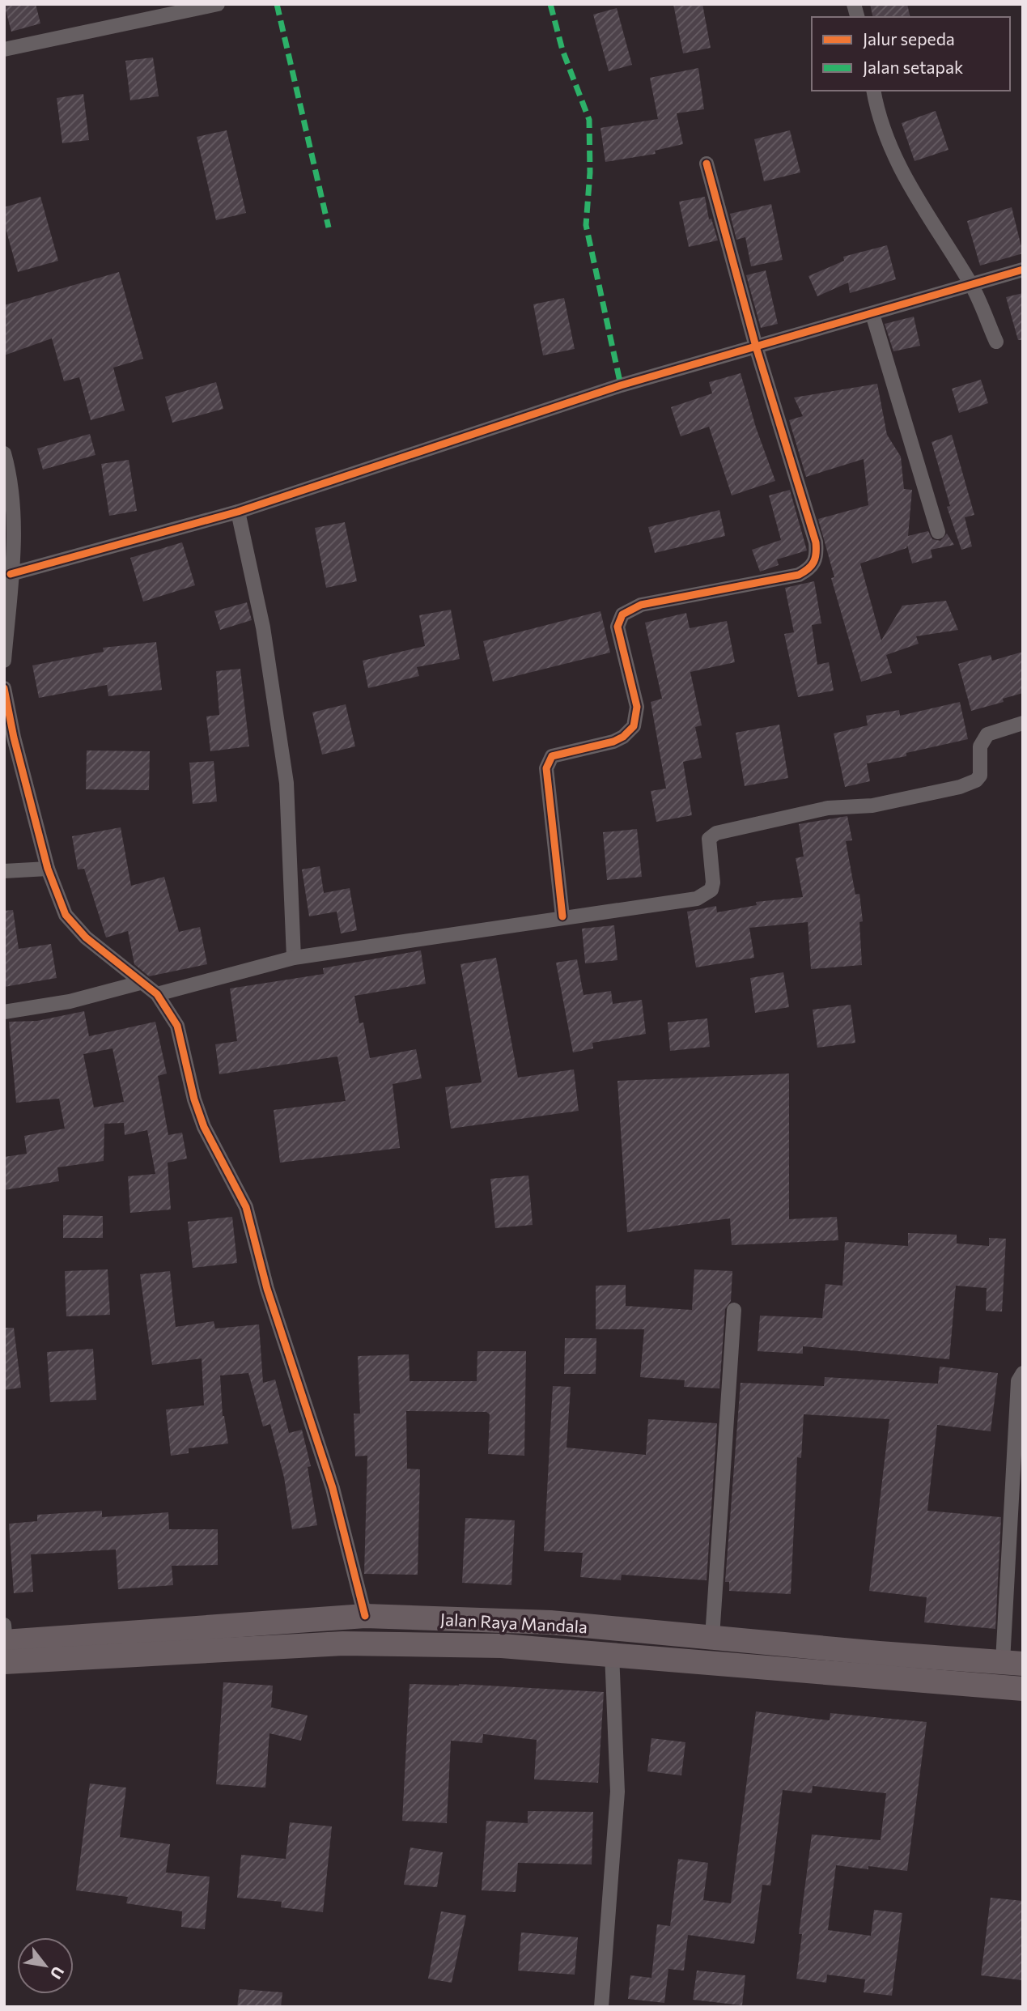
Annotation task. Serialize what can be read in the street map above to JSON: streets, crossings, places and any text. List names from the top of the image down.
{
  "streets": {
    "highway": ["Jalan Raya Mandala"]
  },
  "legend": ["Jalur sepeda", "Jalan setapak"],
  "north": "bottom right"
}
